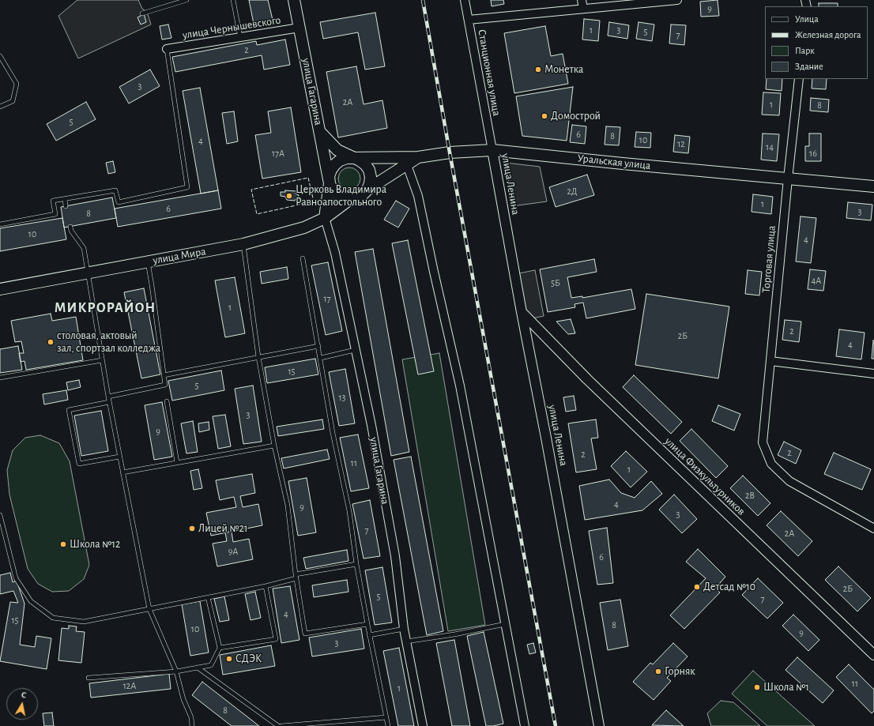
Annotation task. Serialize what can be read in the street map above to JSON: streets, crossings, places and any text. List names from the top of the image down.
{
  "streets": {
    "main road": ["улица Гагарина", "Уральская улица", "улица Мира"],
    "street": [
      "улица Чернышевского",
      "Станционная улица",
      "улица Ленина",
      "Торговая улица",
      "улица Физкультурников"
    ]
  },
  "crossings": [
    ["улица Чернышевского", "улица Гагарина"],
    ["Станционная улица", "Уральская улица"],
    ["Станционная улица", "улица Ленина"],
    ["улица Гагарина", "Уральская улица"],
    ["улица Гагарина", "улица Мира"],
    ["Уральская улица", "улица Ленина"],
    ["Уральская улица", "улица Мира"],
    ["Уральская улица", "Торговая улица"],
    ["улица Ленина", "улица Физкультурников"]
  ],
  "districts": ["МИКРОРАЙОН"],
  "places": [
    "Монетка",
    "Домострой",
    "Церковь Владимира Равноапостольного",
    "столовая, актовый зал, спортзал колледжа",
    "Лицей №21",
    "Школа №12",
    "Детсад №10",
    "СДЭК",
    "Горняк",
    "Школа №1"
  ],
  "house_numbers": [
    "9",
    "1",
    "3",
    "5",
    "7",
    "2",
    "3",
    "2А",
    "1",
    "8",
    "5",
    "6",
    "8",
    "10",
    "4",
    "12",
    "14",
    "17А",
    "16",
    "2Д",
    "1",
    "6",
    "3",
    "8",
    "10",
    "4",
    "4А",
    "5Б",
    "17",
    "1",
    "2",
    "2Б",
    "4",
    "15",
    "5",
    "13",
    "3",
    "9",
    "2",
    "2",
    "11",
    "1",
    "2В",
    "4",
    "9",
    "3",
    "7",
    "2А",
    "9А",
    "6",
    "2Б",
    "5",
    "7",
    "4",
    "15",
    "8",
    "10",
    "9",
    "3",
    "11",
    "12А",
    "1",
    "8"
  ],
  "legend": [
    "Улица",
    "Железная дорога",
    "Парк",
    "Здание"
  ],
  "north": "top"
}
